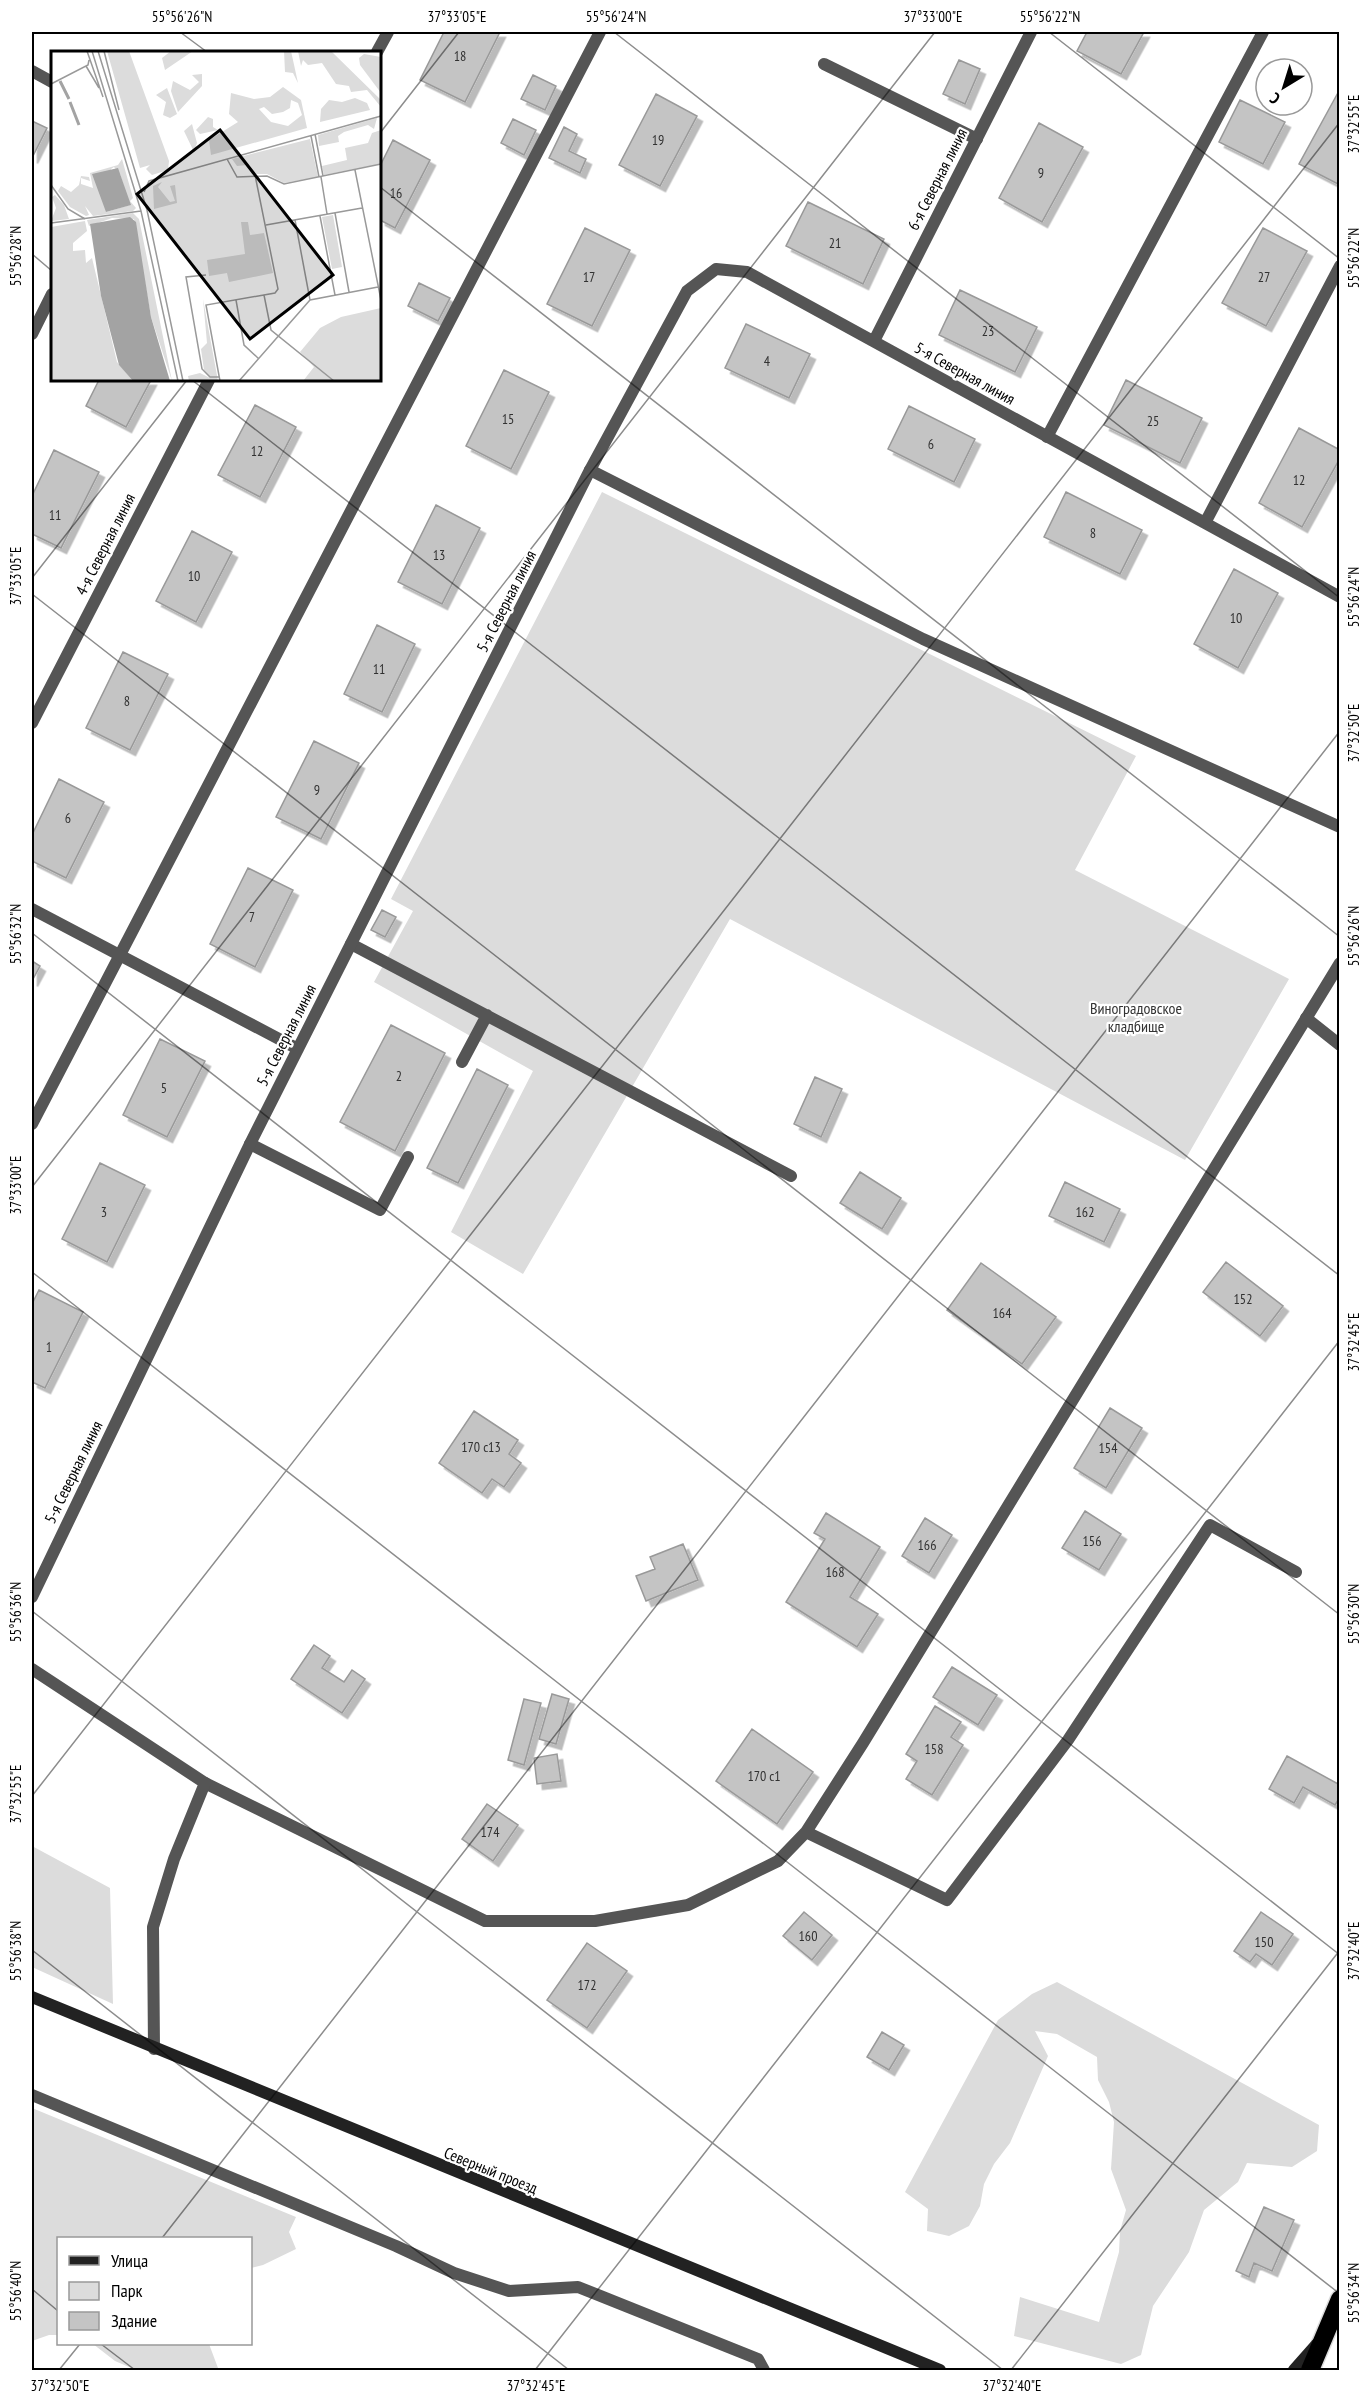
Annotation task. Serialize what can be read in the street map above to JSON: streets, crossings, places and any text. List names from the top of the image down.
{
  "streets": {
    "street": [
      "6-я Северная линия",
      "5-я Северная линия",
      "4-я Северная линия",
      "Северный проезд"
    ]
  },
  "crossings": [
    ["6-я Северная линия", "5-я Северная линия"]
  ],
  "parks": ["Виноградовское кладбище"],
  "house_numbers": [
    "18",
    "19",
    "9",
    "16",
    "21",
    "17",
    "27",
    "23",
    "4",
    "15",
    "25",
    "6",
    "12",
    "12",
    "11",
    "8",
    "13",
    "10",
    "10",
    "11",
    "8",
    "9",
    "6",
    "7",
    "2",
    "5",
    "3",
    "162",
    "152",
    "164",
    "1",
    "170 с13",
    "154",
    "156",
    "166",
    "168",
    "158",
    "170 с1",
    "174",
    "160",
    "150",
    "172"
  ],
  "legend": ["Улица", "Парк", "Здание"],
  "north": "bottom left",
  "coordinates": [
    "55°56'26\"N",
    "37°33'05\"E",
    "55°56'24\"N",
    "37°33'00\"E",
    "55°56'22\"N",
    "37°32'55\"E",
    "55°56'28\"N",
    "37°32'50\"E",
    "55°56'32\"N",
    "37°32'45\"E",
    "55°56'36\"N",
    "55°56'30\"N",
    "55°56'38\"N",
    "37°32'40\"E",
    "55°56'40\"N",
    "55°56'34\"N"
  ]
}
